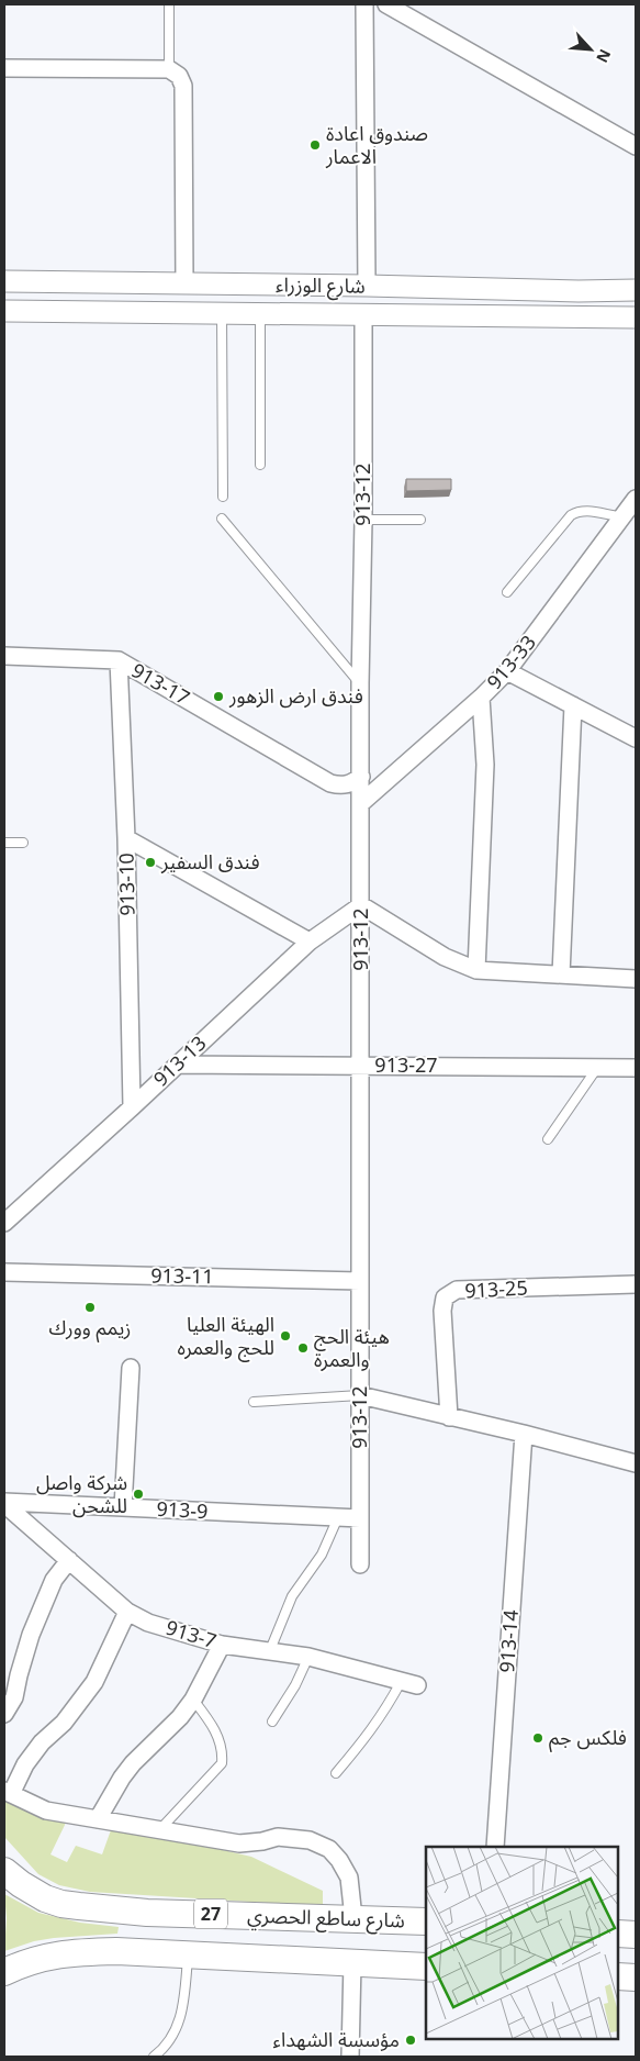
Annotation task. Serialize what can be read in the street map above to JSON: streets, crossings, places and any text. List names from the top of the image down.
{
  "streets": {
    "main road": ["27", "شارع ساطع الحصري"],
    "street": [
      "شارع الوزراء",
      "913-12",
      "913-33",
      "913-17",
      "913-10",
      "913-13",
      "913-27",
      "913-11",
      "913-25",
      "913-9",
      "913-7",
      "913-14"
    ]
  },
  "crossings": [
    ["شارع الوزراء", "913-12"],
    ["913-12", "913-33"],
    ["913-12", "913-17"],
    ["913-12", "913-13"],
    ["913-12", "913-27"],
    ["913-12", "913-11"],
    ["913-12", "913-9"],
    ["913-17", "913-10"],
    ["913-10", "913-13"],
    ["913-13", "913-27"],
    ["913-9", "913-7"]
  ],
  "places": [
    "صندوق اعادة الاعمار",
    "فندق ارض الزهور",
    "فندق السفير",
    "زيمم وورك",
    "الهيئة العليا للحج والعمره",
    "هيئة الحج والعمرة",
    "شركة واصل للشحن",
    "فلكس جم",
    "مؤسسة الشهداء"
  ],
  "north": "bottom right"
}
